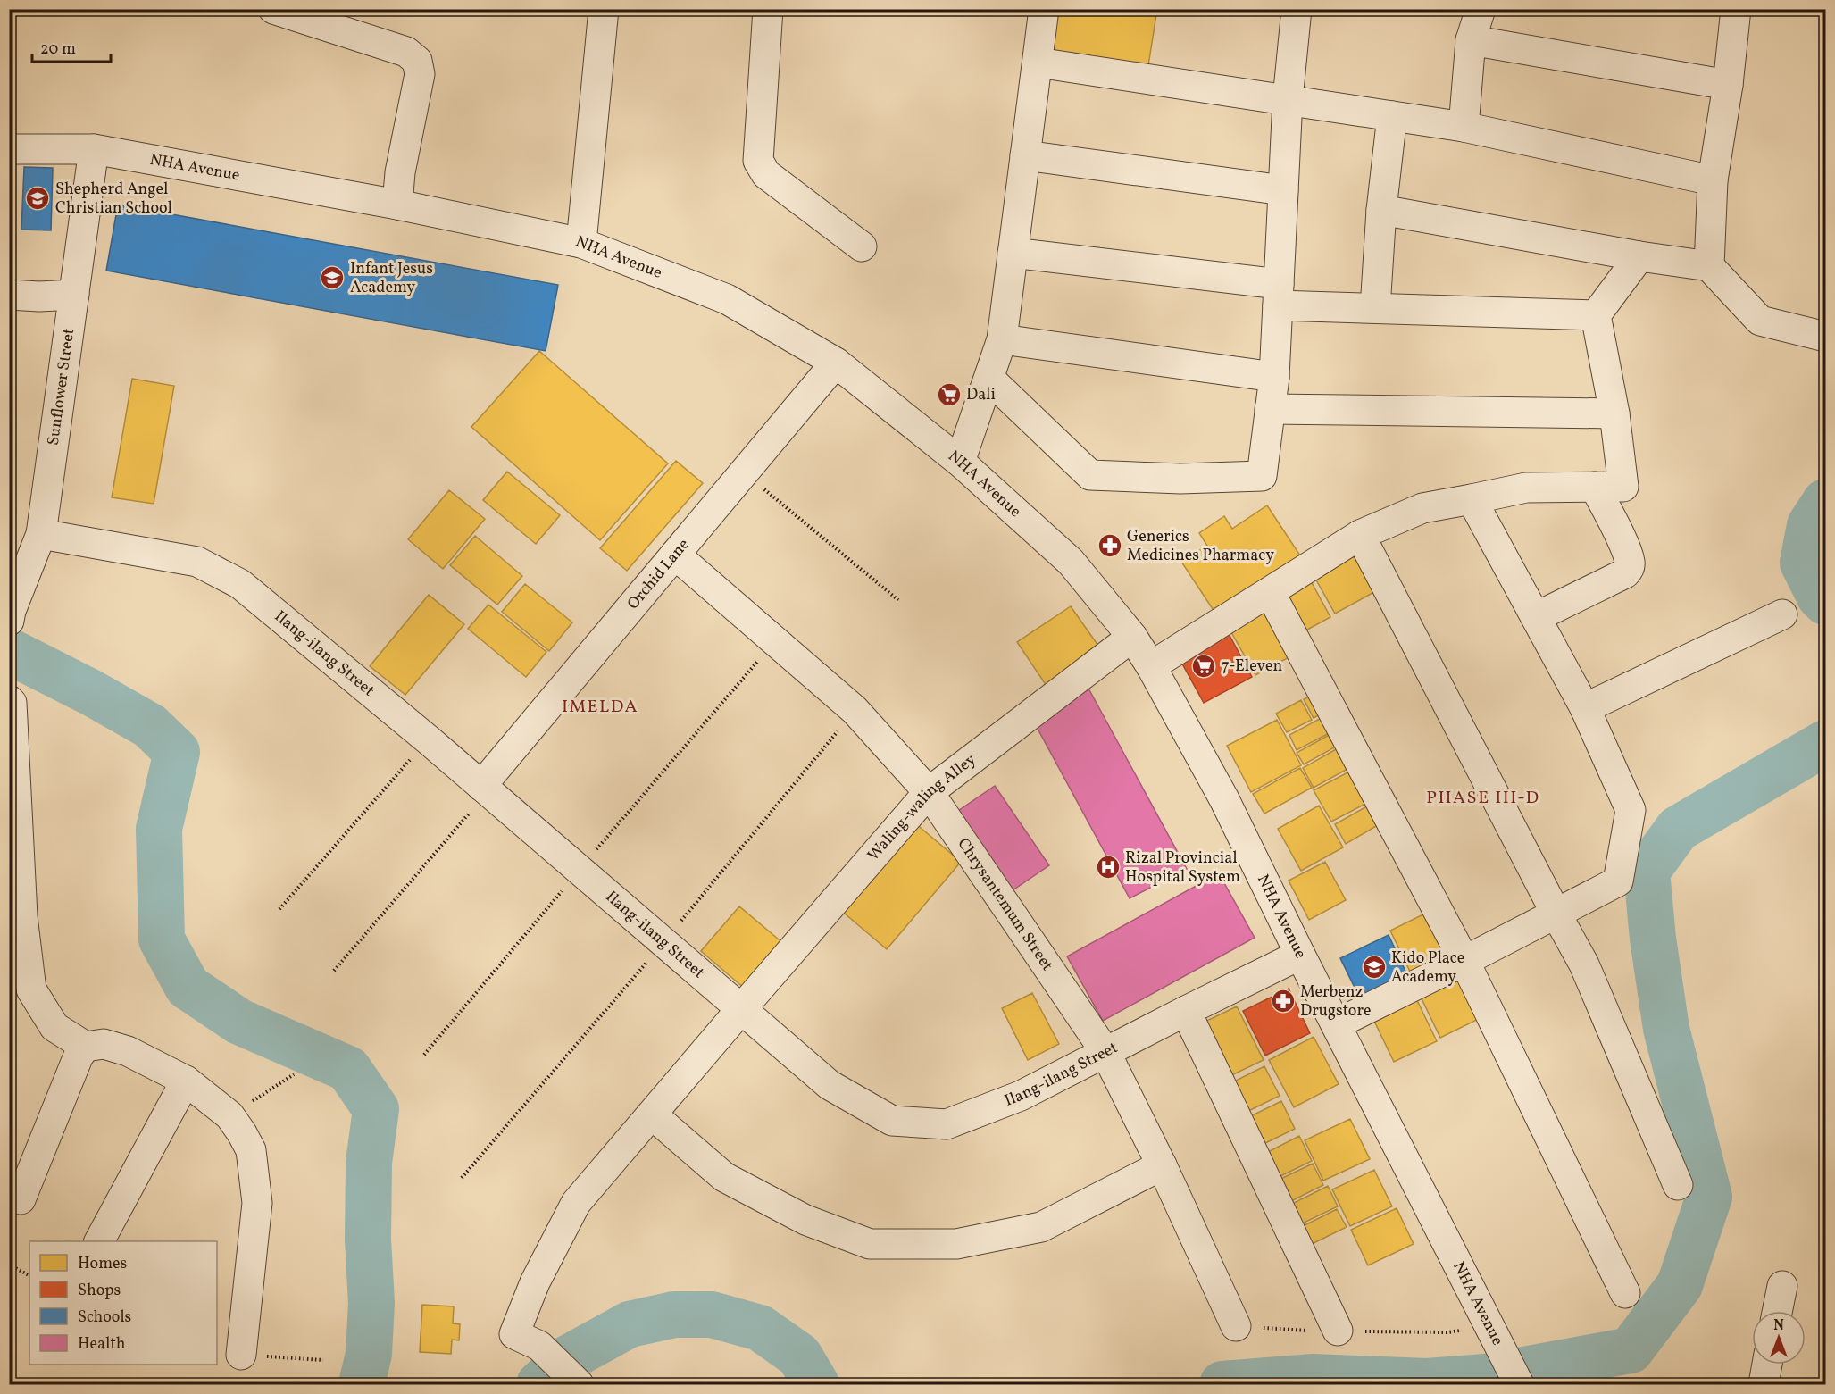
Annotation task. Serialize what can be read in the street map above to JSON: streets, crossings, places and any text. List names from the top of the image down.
{
  "streets": {
    "street": [
      "NHA Avenue",
      "Sunflower Street",
      "Orchid Lane",
      "Ilang-ilang Street",
      "Waling-waling Alley",
      "Chrysantemum Street"
    ]
  },
  "crossings": [
    ["NHA Avenue", "Sunflower Street"],
    ["NHA Avenue", "Orchid Lane"],
    ["NHA Avenue", "Ilang-ilang Street"],
    ["NHA Avenue", "Waling-waling Alley"],
    ["Sunflower Street", "Ilang-ilang Street"],
    ["Orchid Lane", "Ilang-ilang Street"],
    ["Orchid Lane", "Chrysantemum Street"],
    ["Ilang-ilang Street", "Waling-waling Alley"],
    ["Ilang-ilang Street", "Chrysantemum Street"],
    ["Waling-waling Alley", "Chrysantemum Street"]
  ],
  "districts": ["IMELDA", "PHASE III-D"],
  "places": {
    "school or university": ["Shepherd Angel Christian School", "Infant Jesus Academy", "Kido Place Academy"],
    "supermarket": ["Dali", "7-Eleven"],
    "pharmacy": ["Generics Medicines Pharmacy", "Merbenz Drugstore"],
    "hospital": ["Rizal Provincial Hospital System"]
  },
  "legend": [
    "Homes",
    "Shops",
    "Schools",
    "Health"
  ],
  "scale_bar": "20 m",
  "north": "top"
}
